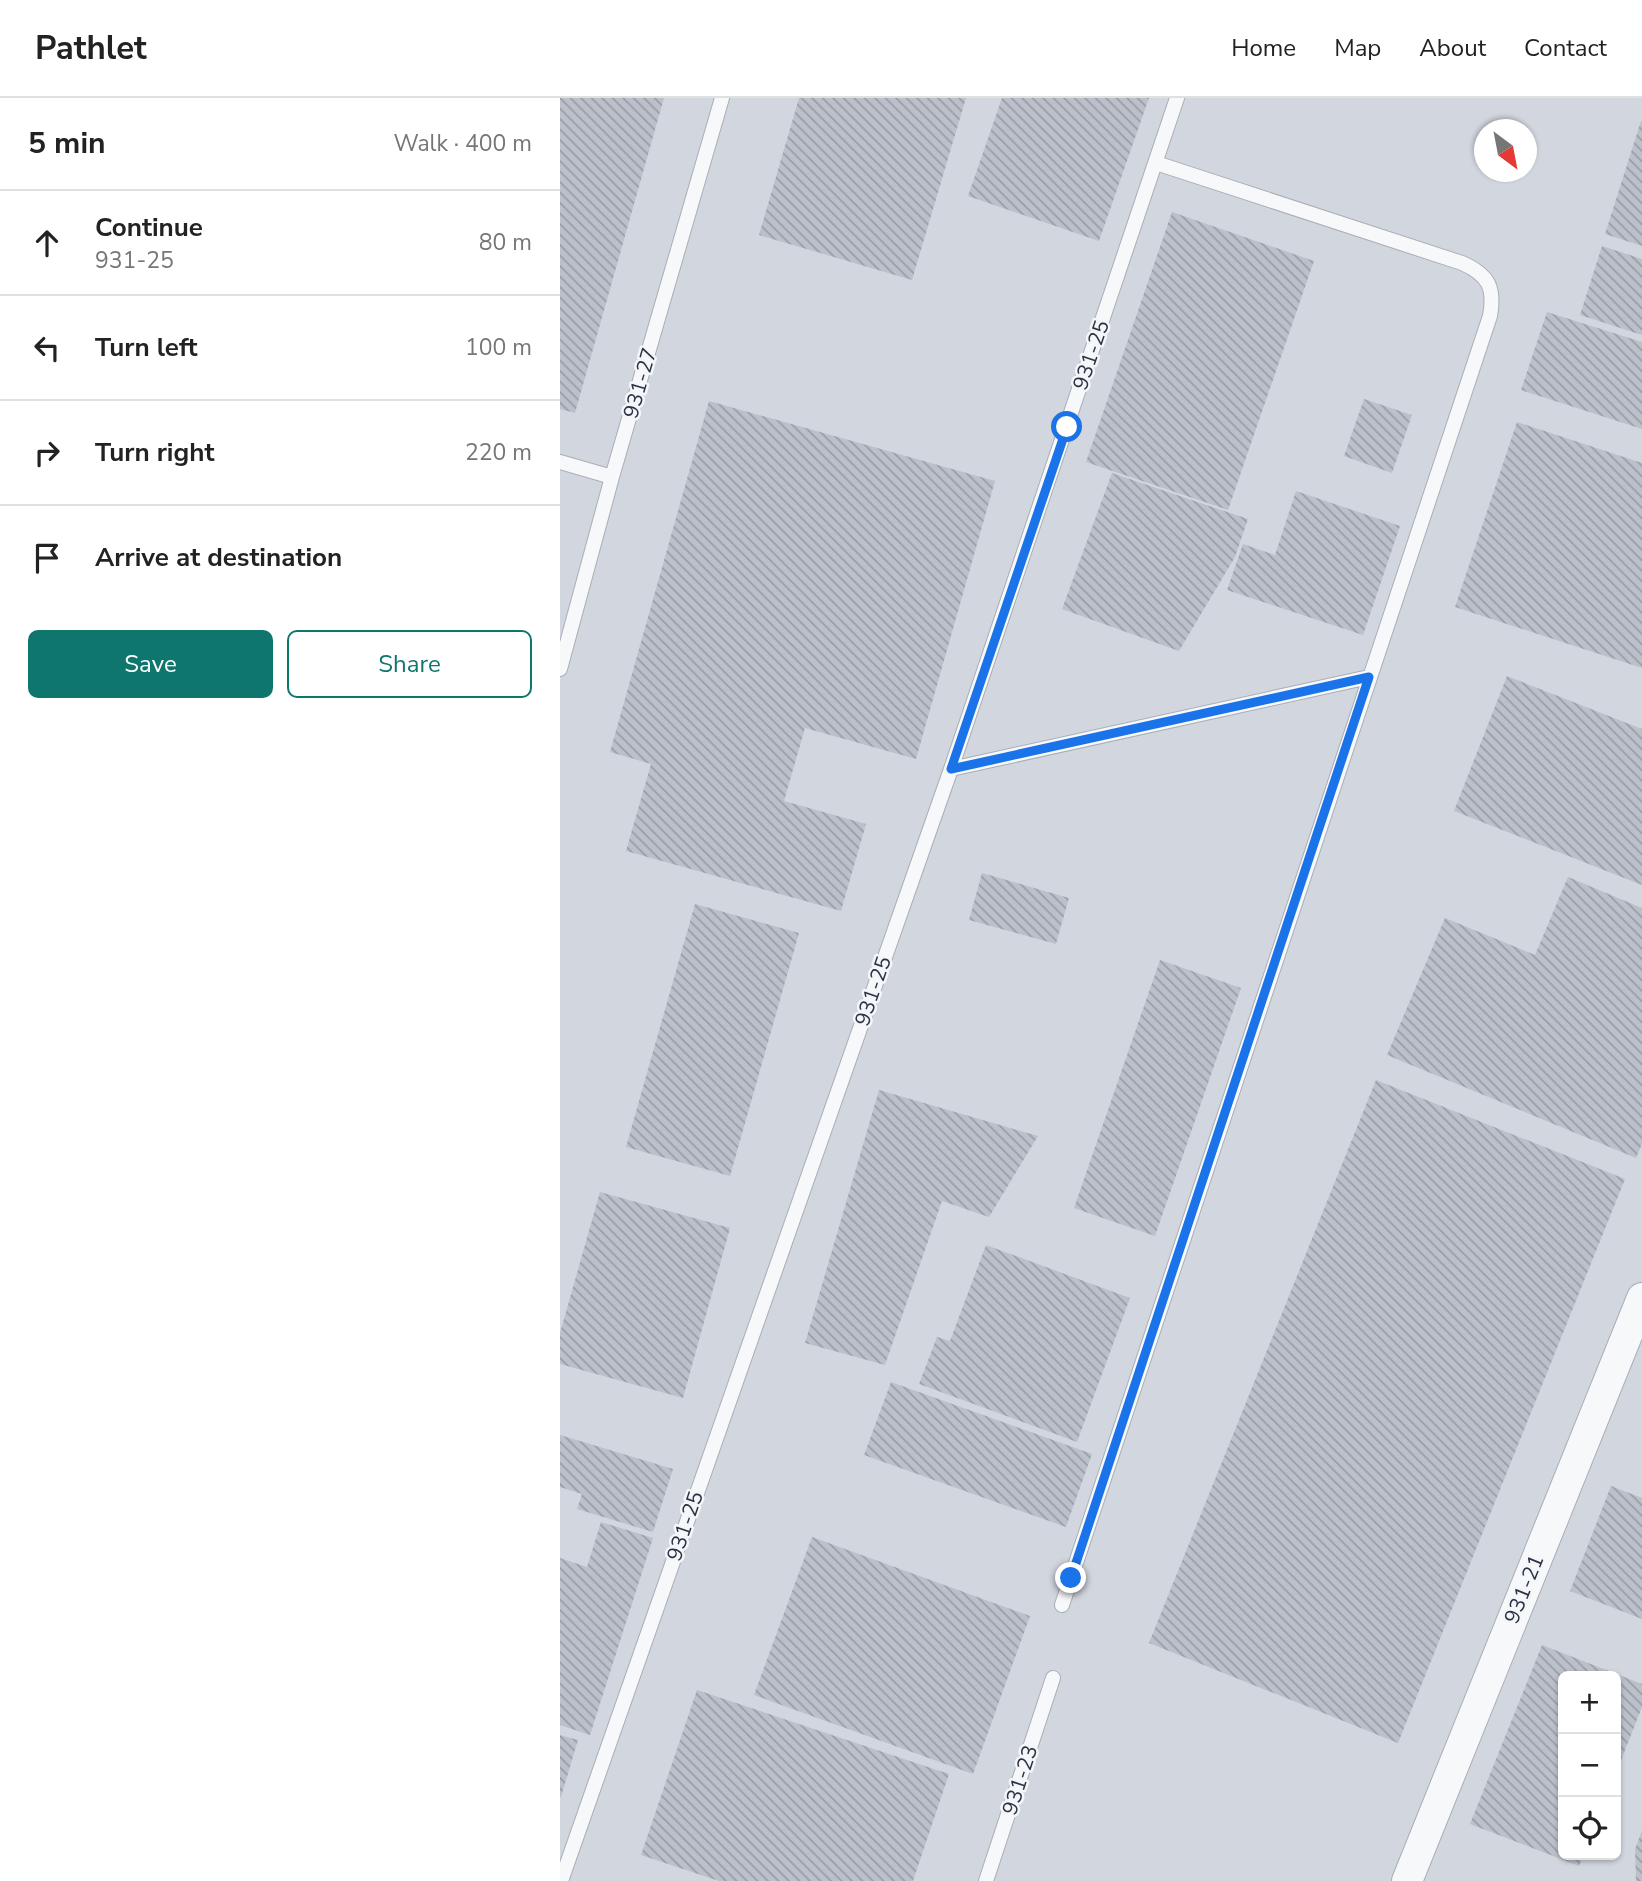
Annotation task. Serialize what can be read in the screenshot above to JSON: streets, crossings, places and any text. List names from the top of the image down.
{
  "streets": {
    "street": ["931-21"],
    "lane": ["931-25", "931-27", "931-23"]
  },
  "north": "bottom right",
  "page": {
    "header": "Pathlet",
    "nav": [
      "Home",
      "Map",
      "About",
      "Contact"
    ],
    "heading": ["5 min", "Walk · 400 m"],
    "list": [
      ["Continue", "931-25", "80 m"],
      ["Turn left", "100 m"],
      ["Turn right", "220 m"],
      "Arrive at destination"
    ],
    "buttons": ["Save", "Share"],
    "map_buttons": ["+", "−"]
  }
}
